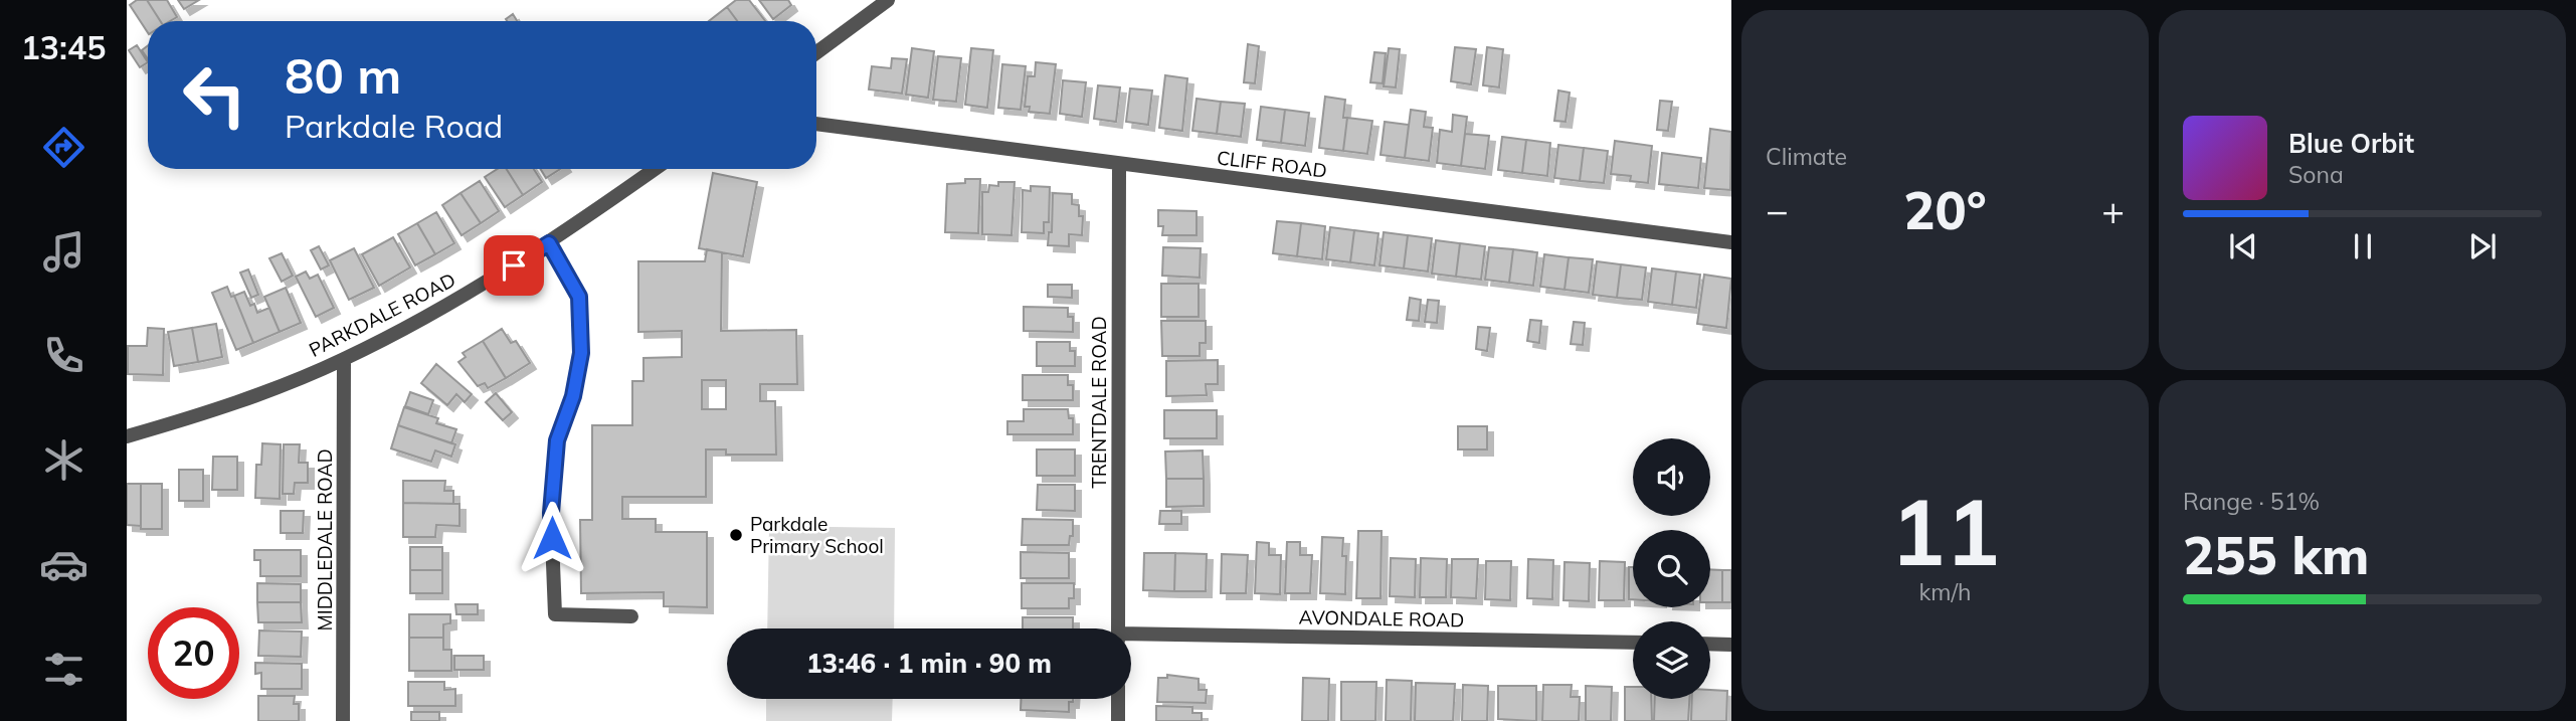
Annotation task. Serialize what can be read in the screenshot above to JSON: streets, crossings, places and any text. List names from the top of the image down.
{
  "streets": {
    "street": [
      "CLIFF ROAD",
      "PARKDALE ROAD",
      "TRENTDALE ROAD",
      "MIDDLEDALE ROAD",
      "AVONDALE ROAD"
    ]
  },
  "crossings": [
    ["CLIFF ROAD", "TRENTDALE ROAD"],
    ["PARKDALE ROAD", "MIDDLEDALE ROAD"]
  ],
  "places": ["Parkdale Primary School"],
  "page": {
    "tabs": "13:45",
    "tile": [
      "Climate",
      ["11", "km/h"],
      ["Range · 51%", "255 km"]
    ],
    "turn": ["80 m", "Parkdale Road"],
    "song": ["Blue Orbit", "Sona"],
    "heat": ["−", "20°", "+"],
    "limit": "20",
    "trip": "13:46 · 1 min · 90 m"
  }
}
